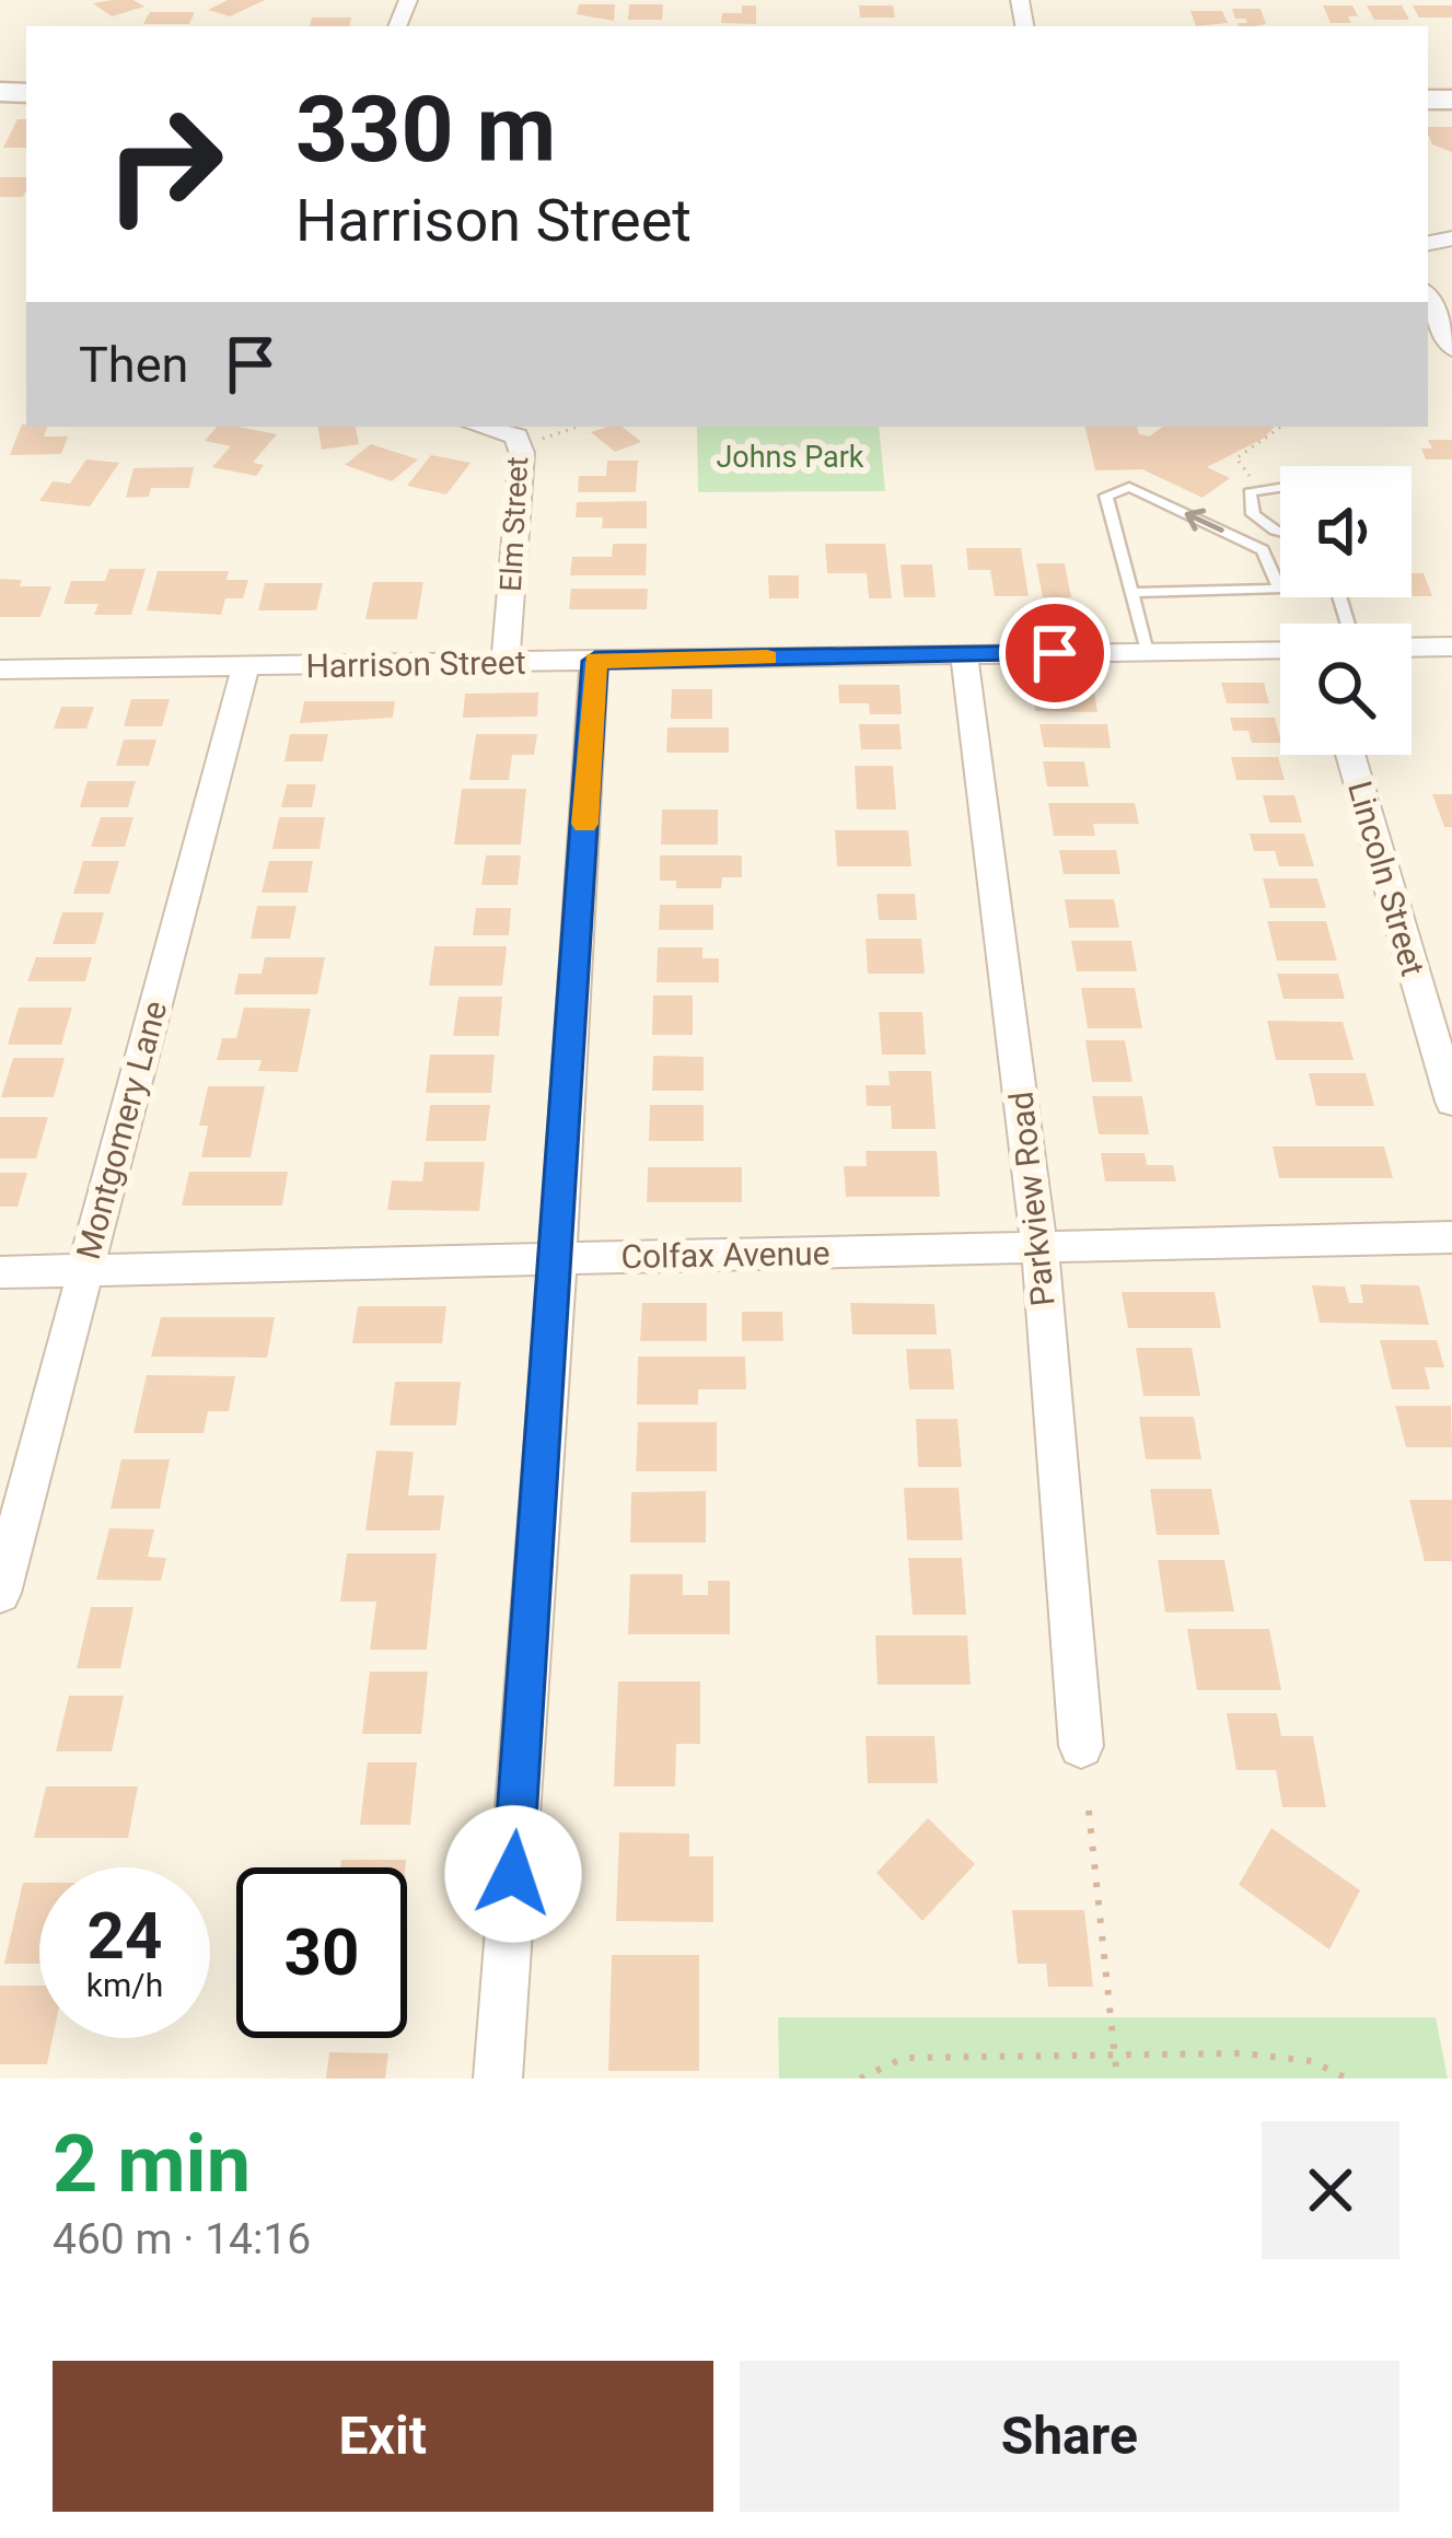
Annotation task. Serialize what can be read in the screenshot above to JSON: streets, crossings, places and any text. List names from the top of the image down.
{
  "streets": {
    "street": [
      "Elm Street",
      "Harrison Street",
      "Lincoln Street",
      "Montgomery Lane",
      "Parkview Road",
      "Colfax Avenue"
    ]
  },
  "crossings": [
    ["Elm Street", "Harrison Street"],
    ["Harrison Street", "Montgomery Lane"],
    ["Harrison Street", "Parkview Road"],
    ["Montgomery Lane", "Colfax Avenue"],
    ["Parkview Road", "Colfax Avenue"]
  ],
  "parks": ["Johns Park"],
  "page": {
    "turn": ["330 m", "Harrison Street"],
    "then": "Then",
    "speed": "24 km/h",
    "limit": "30",
    "heading": ["2 min", "460 m · 14:16"],
    "buttons": ["Exit", "Share"]
  }
}
